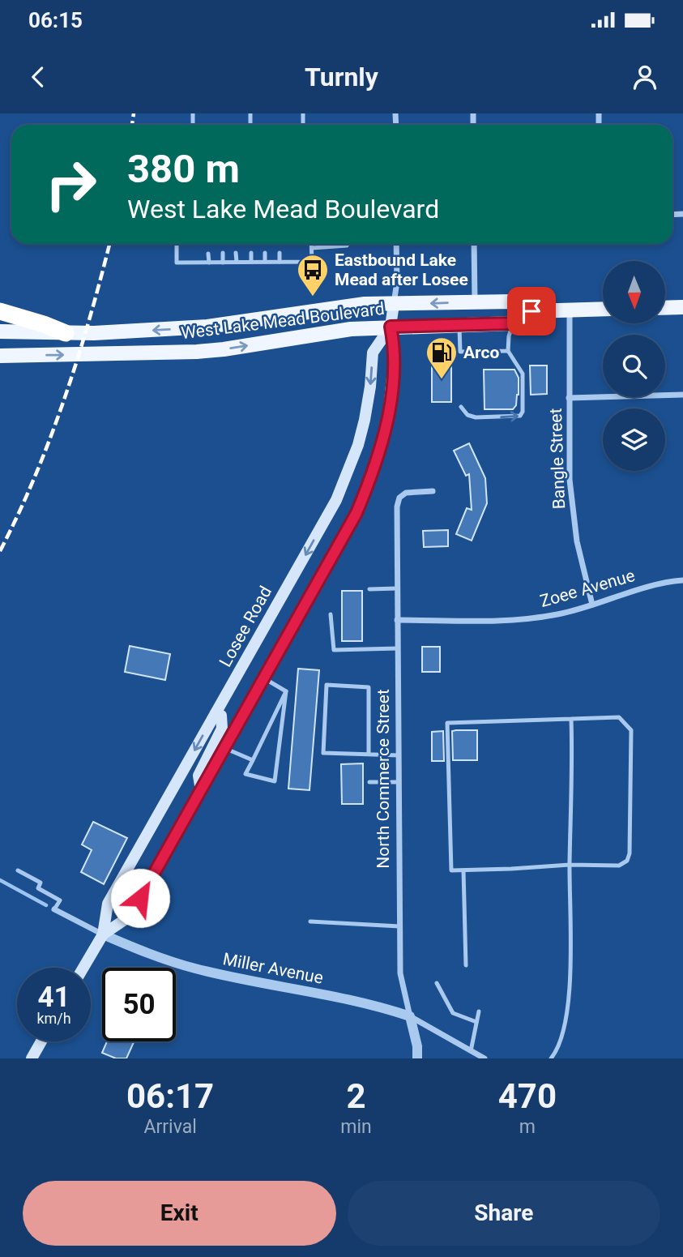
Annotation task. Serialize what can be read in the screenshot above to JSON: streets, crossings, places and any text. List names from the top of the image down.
{
  "streets": {
    "main road": ["West Lake Mead Boulevard", "Losee Road"],
    "street": [
      "Bangle Street",
      "Zoee Avenue",
      "North Commerce Street",
      "Miller Avenue"
    ]
  },
  "crossings": [
    ["West Lake Mead Boulevard", "Bangle Street"],
    ["West Lake Mead Boulevard", "Losee Road"],
    ["Bangle Street", "Zoee Avenue"],
    ["Zoee Avenue", "North Commerce Street"],
    ["Losee Road", "Miller Avenue"],
    ["North Commerce Street", "Miller Avenue"]
  ],
  "one_way": ["Losee Road"],
  "places": {
    "bus stop": ["Eastbound Lake Mead after Losee"],
    "fuel station": ["Arco"]
  },
  "north": "bottom",
  "page": {
    "status": "06:15",
    "header": "Turnly",
    "turn": ["380 m", "West Lake Mead Boulevard"],
    "speed": "41 km/h",
    "limit": "50",
    "eta": [
      "06:17",
      "Arrival",
      "2",
      "min",
      "470",
      "m"
    ],
    "buttons": ["Exit", "Share"]
  }
}
